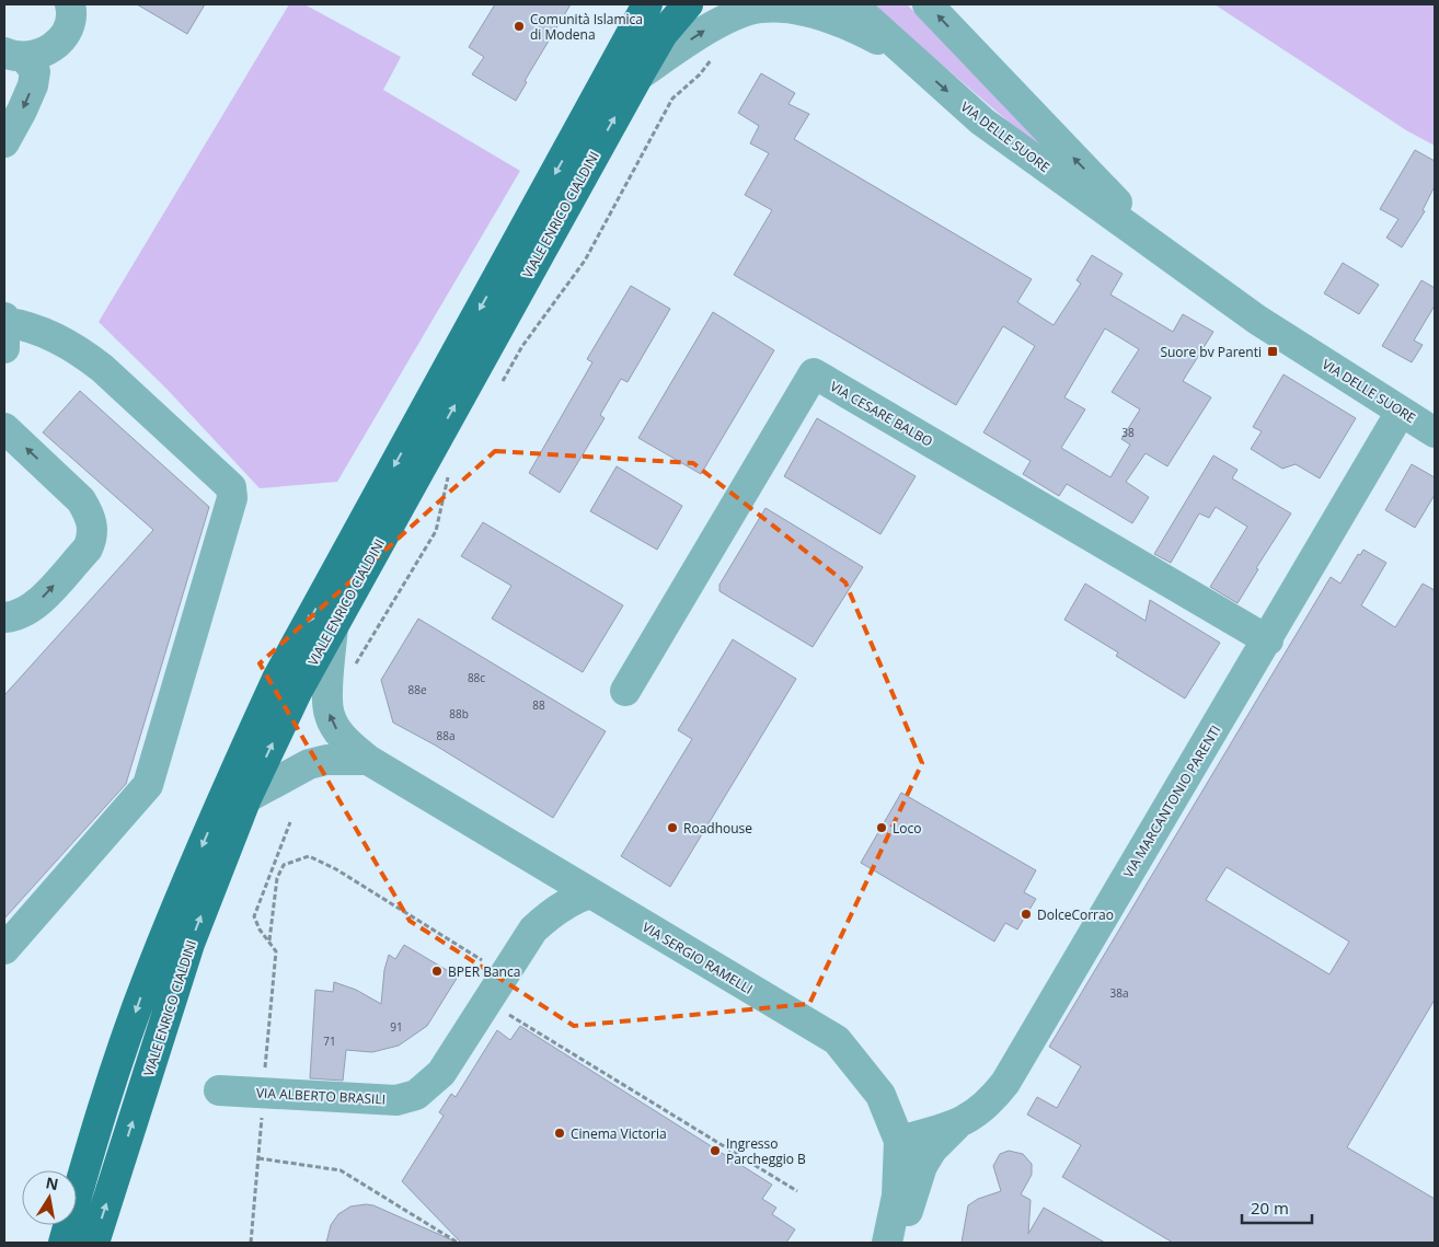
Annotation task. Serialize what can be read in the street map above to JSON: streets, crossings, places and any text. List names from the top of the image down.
{
  "streets": {
    "main road": ["VIALE ENRICO CIALDINI"],
    "street": [
      "VIA DELLE SUORE",
      "VIA CESARE BALBO",
      "VIA MARCANTONIO PARENTI",
      "VIA SERGIO RAMELLI",
      "VIA ALBERTO BRASILI"
    ]
  },
  "crossings": [
    ["VIA DELLE SUORE", "VIA MARCANTONIO PARENTI"],
    ["VIALE ENRICO CIALDINI", "VIA SERGIO RAMELLI"],
    ["VIA CESARE BALBO", "VIA MARCANTONIO PARENTI"],
    ["VIA MARCANTONIO PARENTI", "VIA SERGIO RAMELLI"],
    ["VIA SERGIO RAMELLI", "VIA ALBERTO BRASILI"]
  ],
  "places": {
    "other": [
      "Comunità Islamica di Modena",
      "Roadhouse",
      "Loco",
      "DolceCorrao",
      "BPER Banca",
      "Cinema Victoria",
      "Ingresso Parcheggio B"
    ],
    "transit": ["Suore bv Parenti"]
  },
  "house_numbers": [
    "38",
    "88c",
    "88e",
    "88",
    "88b",
    "88a",
    "38a",
    "91",
    "71"
  ],
  "scale_bar": "20 m",
  "north": "top"
}
